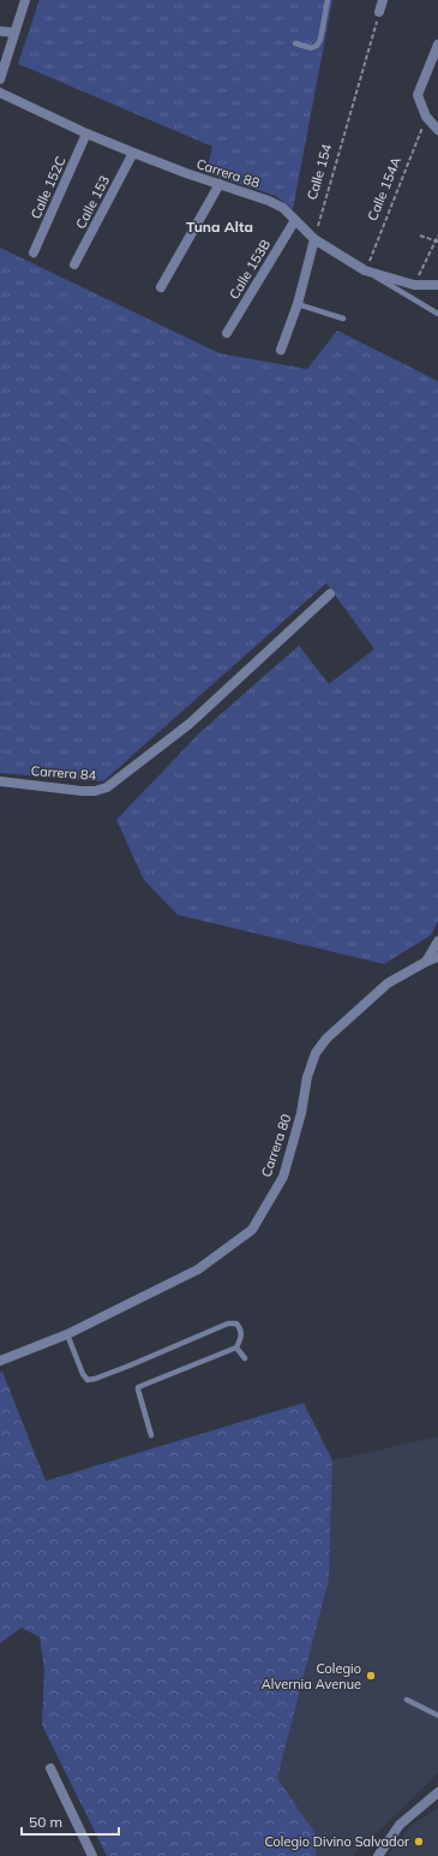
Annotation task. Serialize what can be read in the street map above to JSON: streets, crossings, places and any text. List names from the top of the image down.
{
  "streets": {
    "street": [
      "Carrera 88",
      "Calle 152C",
      "Calle 153",
      "Calle 153B",
      "Carrera 84",
      "Carrera 80"
    ],
    "path": ["Calle 154", "Calle 154A"]
  },
  "crossings": [
    ["Calle 154", "Carrera 88"],
    ["Carrera 88", "Calle 152C"],
    ["Carrera 88", "Calle 154A"],
    ["Carrera 88", "Calle 153"],
    ["Carrera 88", "Calle 153B"]
  ],
  "districts": ["Tuna Alta"],
  "places": ["Colegio Alvernia Avenue", "Colegio Divino Salvador"],
  "scale_bar": "50 m"
}
